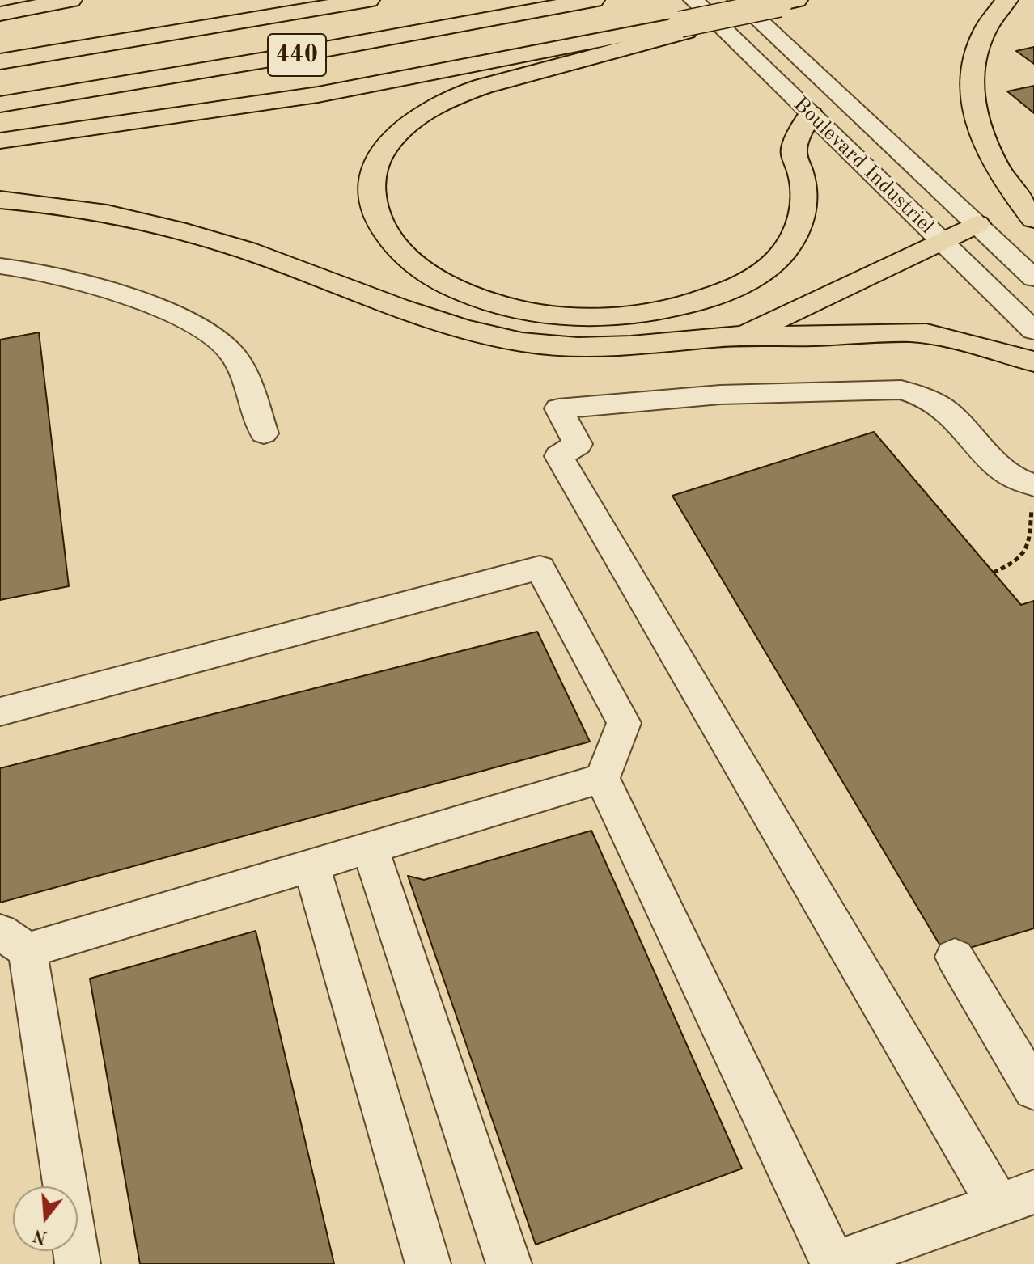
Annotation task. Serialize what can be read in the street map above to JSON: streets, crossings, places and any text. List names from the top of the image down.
{
  "streets": {
    "main road": ["440"],
    "street": ["Boulevard Industriel"]
  },
  "north": "bottom"
}
